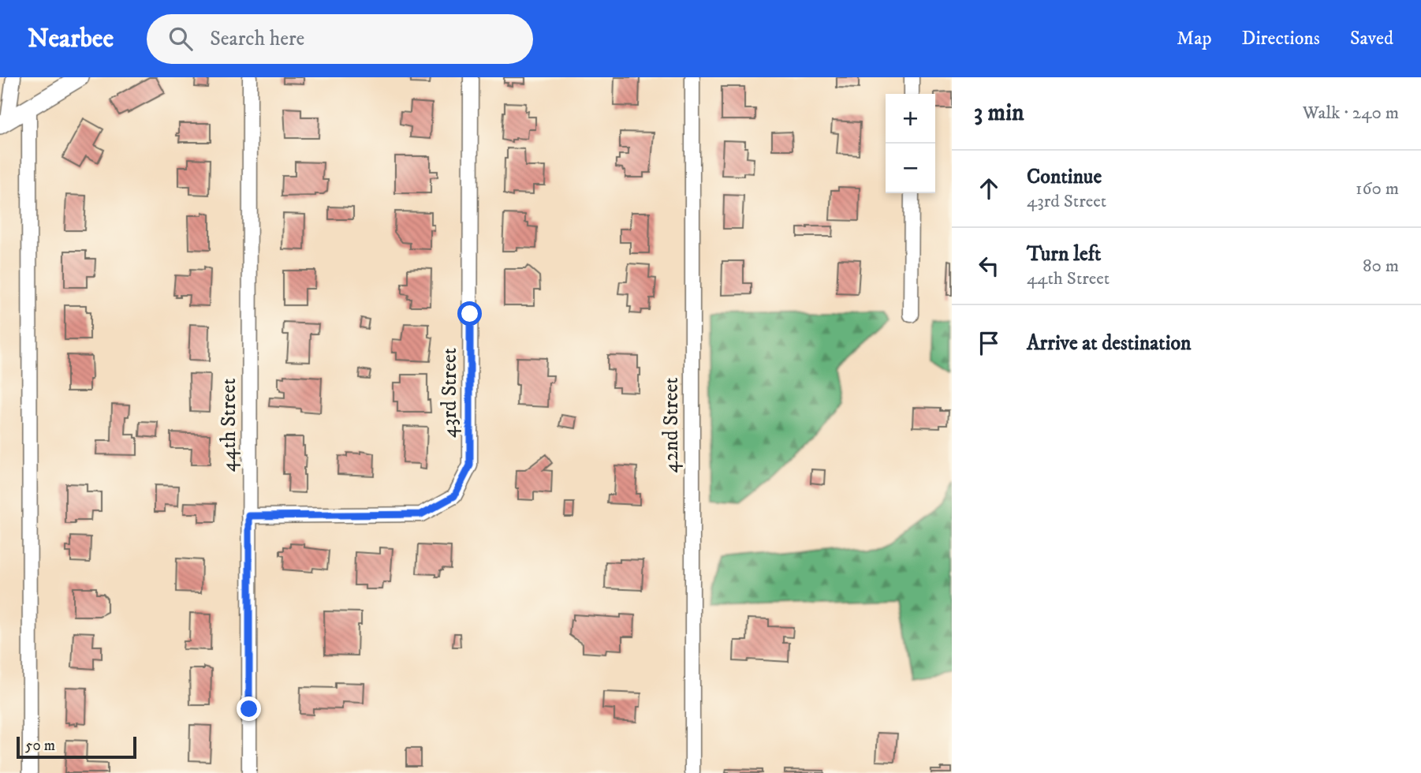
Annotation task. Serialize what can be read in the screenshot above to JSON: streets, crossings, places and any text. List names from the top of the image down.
{
  "streets": {
    "street": ["43rd Street", "44th Street", "42nd Street"]
  },
  "crossings": [
    ["43rd Street", "44th Street"]
  ],
  "scale_bar": "50 m",
  "page": {
    "header": "Nearbee",
    "search": "Search here",
    "nav": ["Map", "Directions", "Saved"],
    "heading": ["3 min", "Walk · 240 m"],
    "map_buttons": ["+", "−"],
    "list": [
      ["Continue", "43rd Street", "160 m"],
      ["Turn left", "44th Street", "80 m"],
      "Arrive at destination"
    ],
    "scale": "50 m"
  }
}
